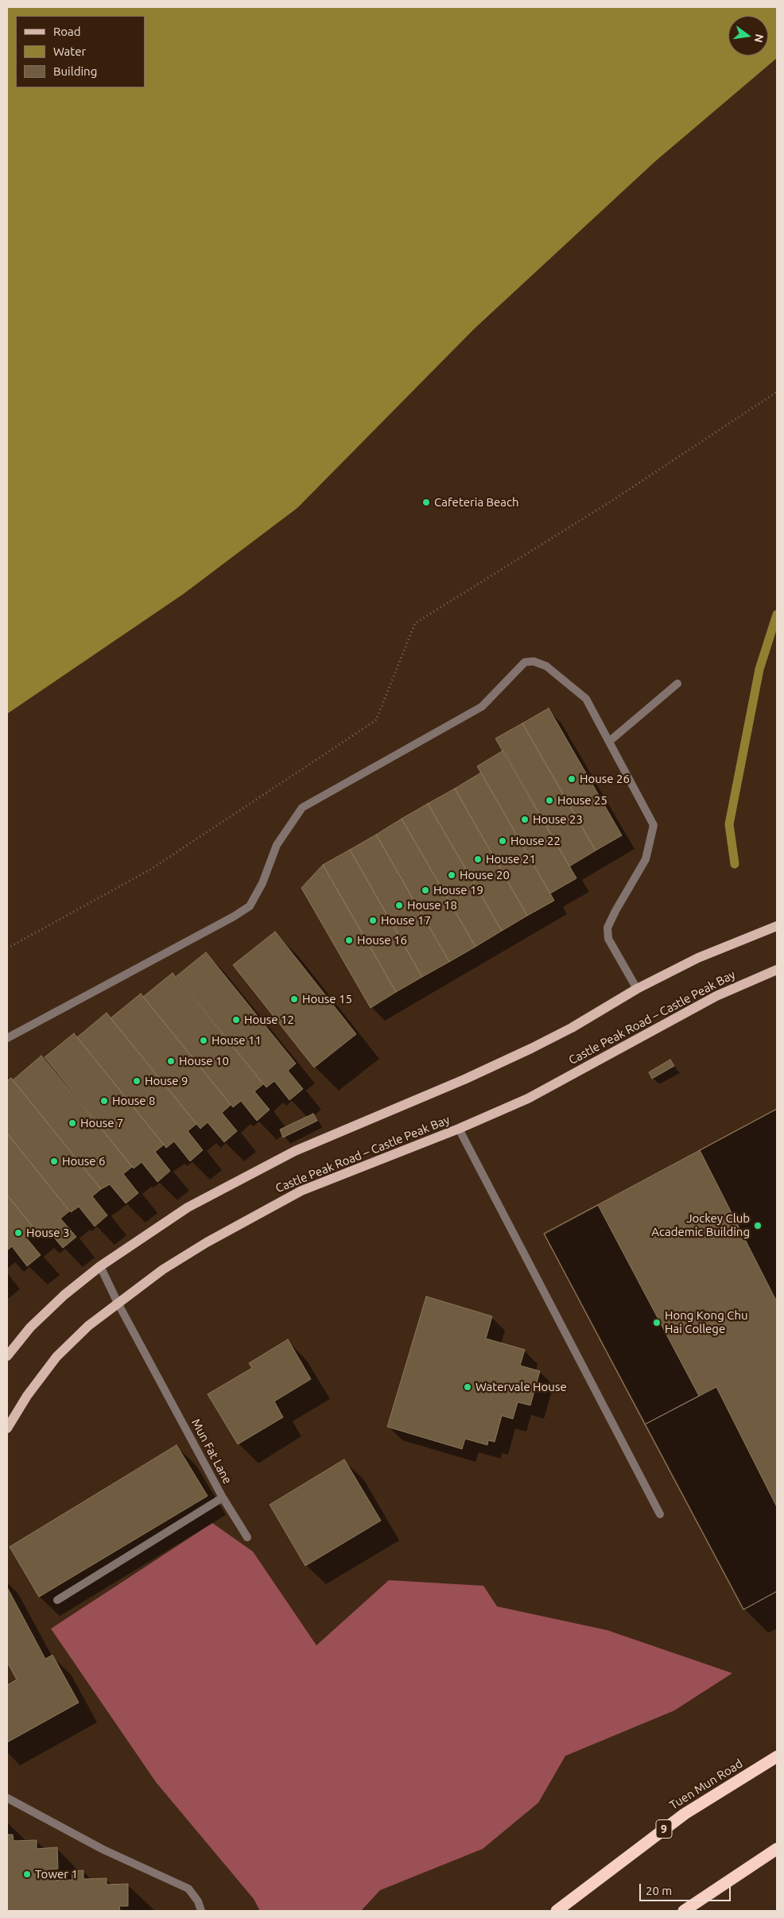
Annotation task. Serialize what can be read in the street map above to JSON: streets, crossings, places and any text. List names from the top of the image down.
{
  "streets": {
    "highway": ["Tuen Mun Road", "9"],
    "main road": ["Castle Peak Road – Castle Peak Bay"],
    "street": ["Mun Fat Lane"]
  },
  "crossings": [
    ["Castle Peak Road – Castle Peak Bay", "Mun Fat Lane"]
  ],
  "places": [
    "Cafeteria Beach",
    "House 26",
    "House 25",
    "House 23",
    "House 22",
    "House 21",
    "House 20",
    "House 19",
    "House 18",
    "House 17",
    "House 16",
    "House 15",
    "House 12",
    "House 11",
    "House 10",
    "House 9",
    "House 8",
    "House 7",
    "House 6",
    "Jockey Club Academic Building",
    "House 3",
    "Hong Kong Chu Hai College",
    "Watervale House",
    "Tower 1"
  ],
  "legend": ["Road", "Water", "Building"],
  "scale_bar": "20 m",
  "north": "right"
}
